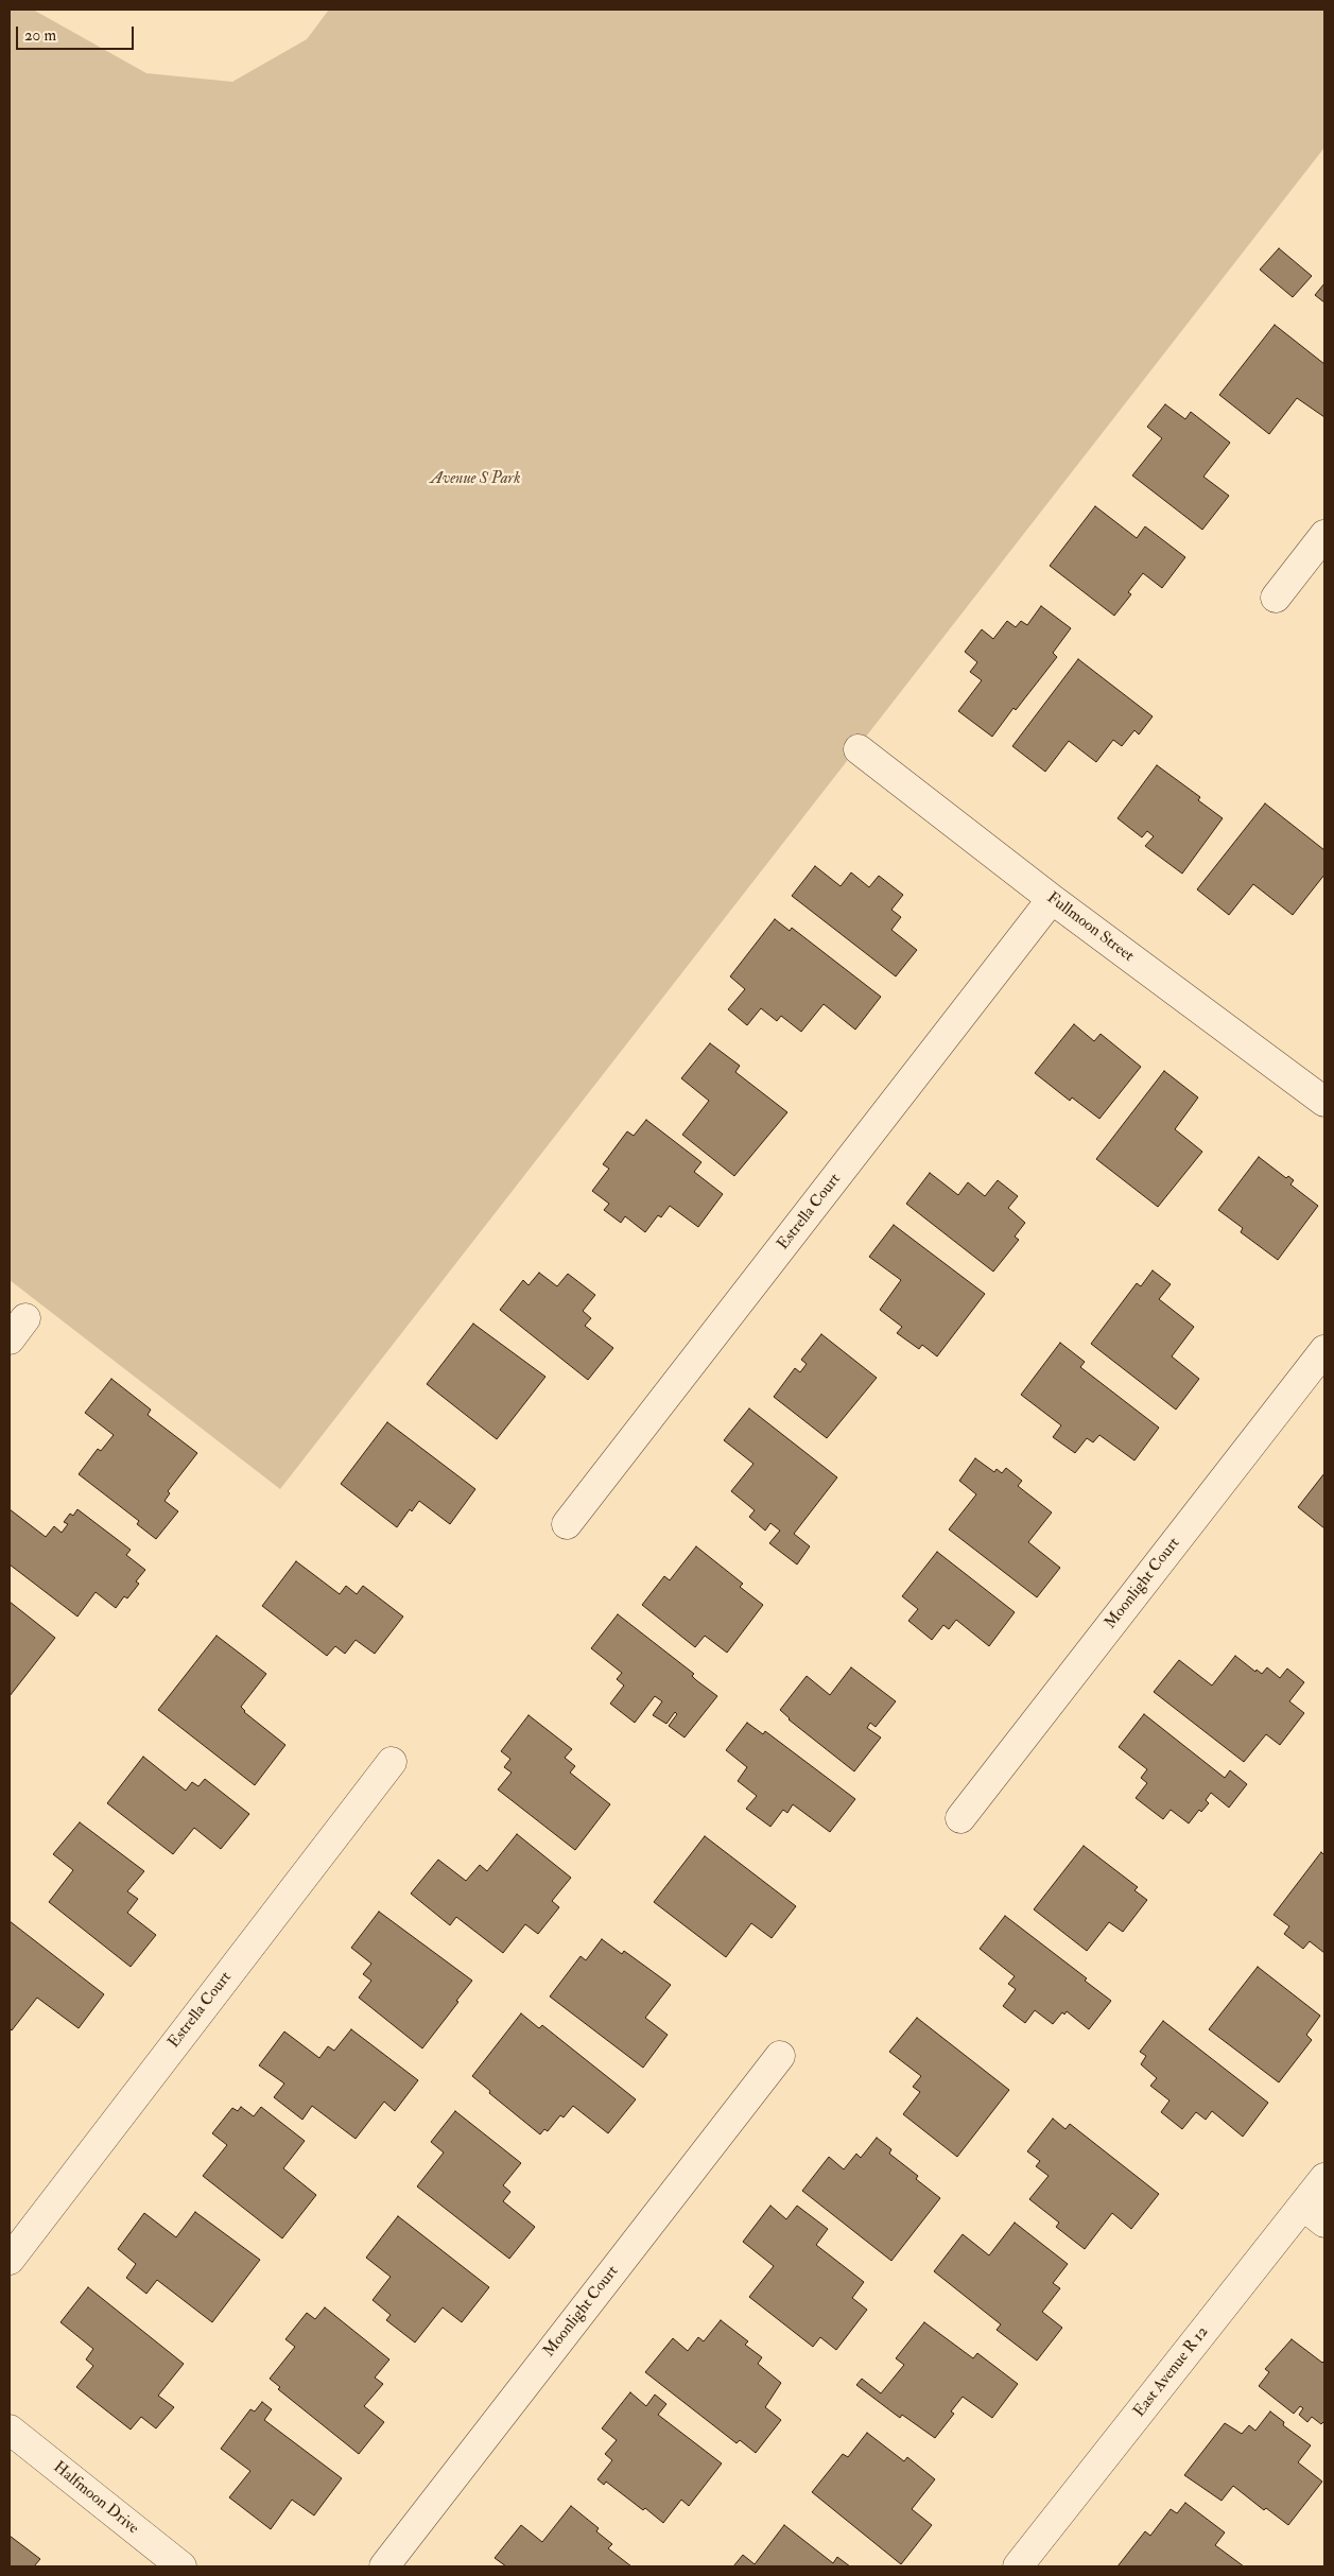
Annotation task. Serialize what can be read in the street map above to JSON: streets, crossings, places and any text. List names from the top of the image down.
{
  "streets": {
    "street": [
      "Fullmoon Street",
      "Estrella Court",
      "Moonlight Court",
      "East Avenue R 12",
      "Halfmoon Drive"
    ]
  },
  "crossings": [
    ["Fullmoon Street", "Estrella Court"]
  ],
  "parks": ["Avenue S Park"],
  "scale_bar": "20 m"
}
